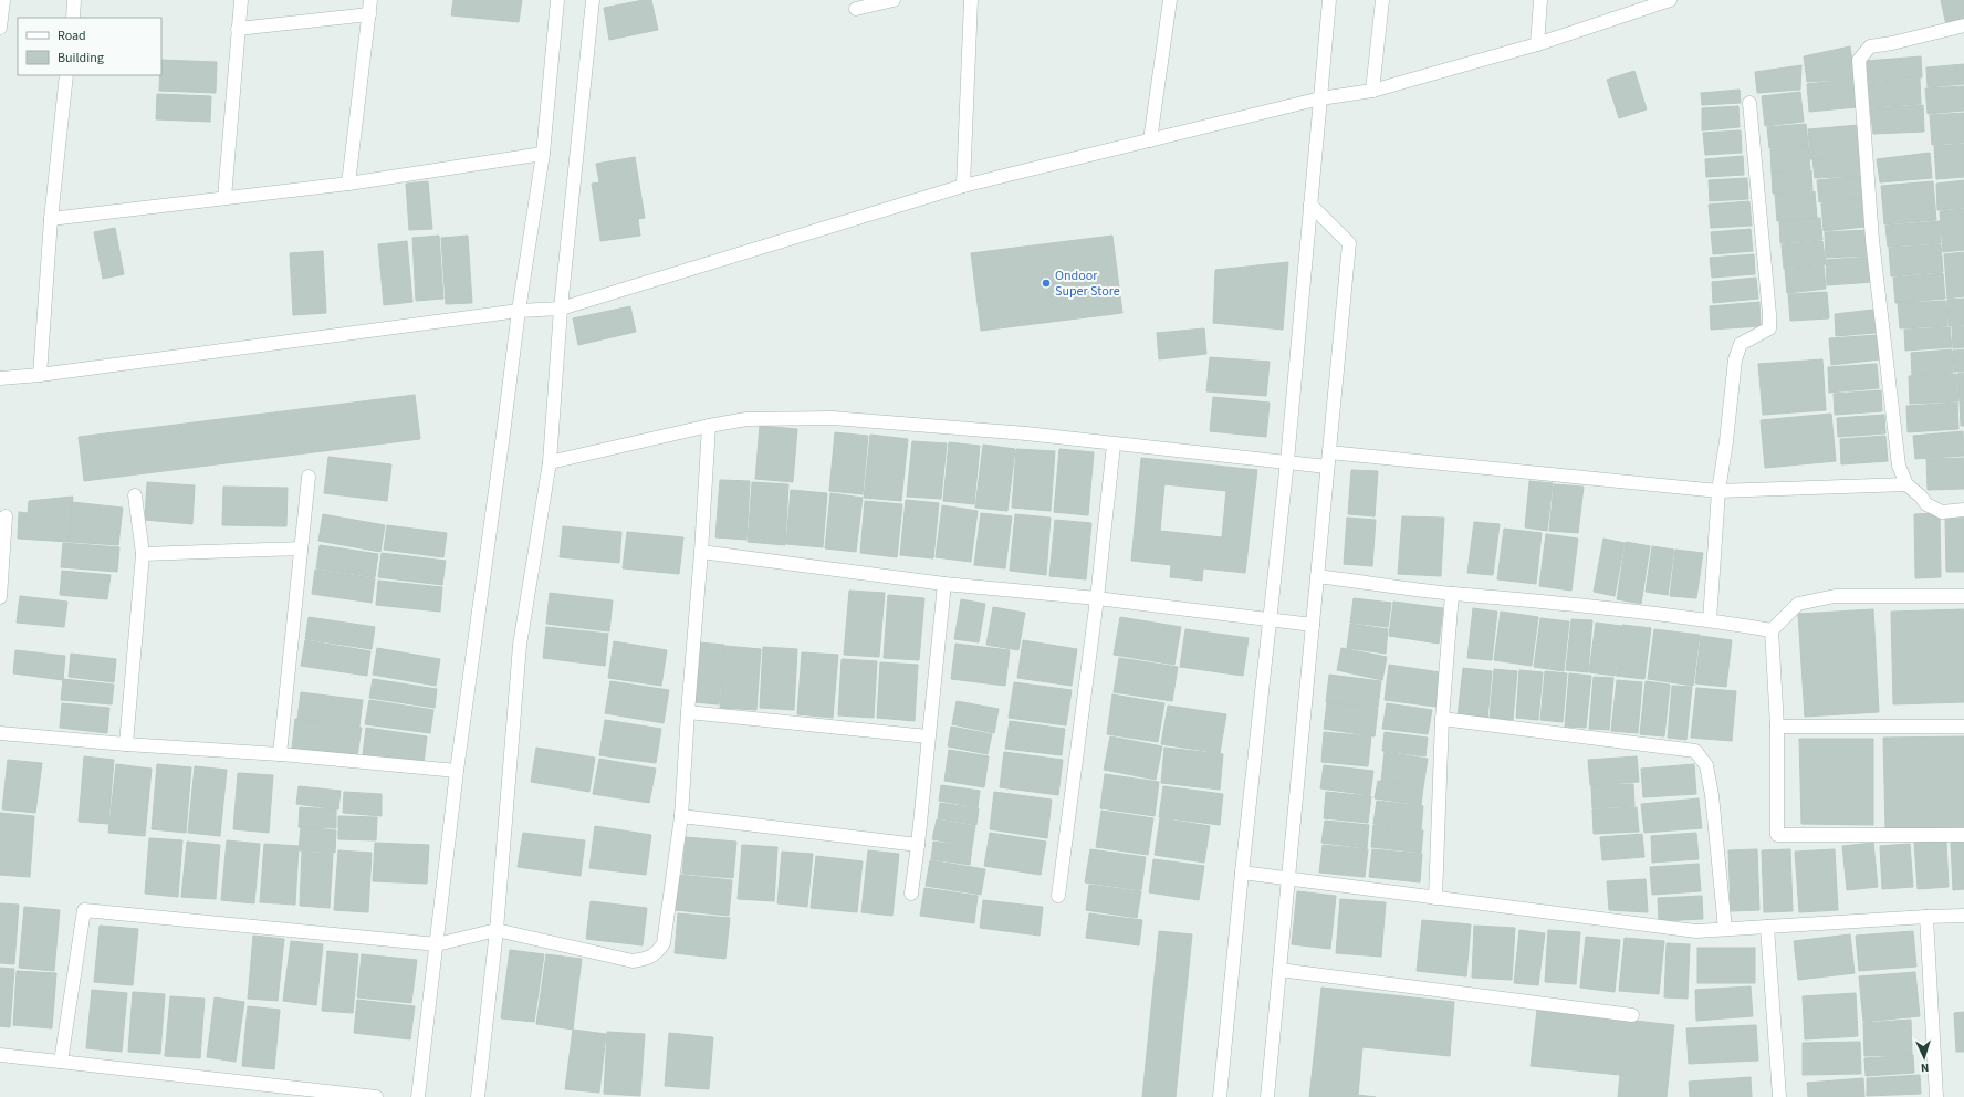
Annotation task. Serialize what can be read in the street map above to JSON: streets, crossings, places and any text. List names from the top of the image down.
{
  "places": ["Ondoor Super Store"],
  "legend": ["Road", "Building"],
  "north": "bottom"
}
